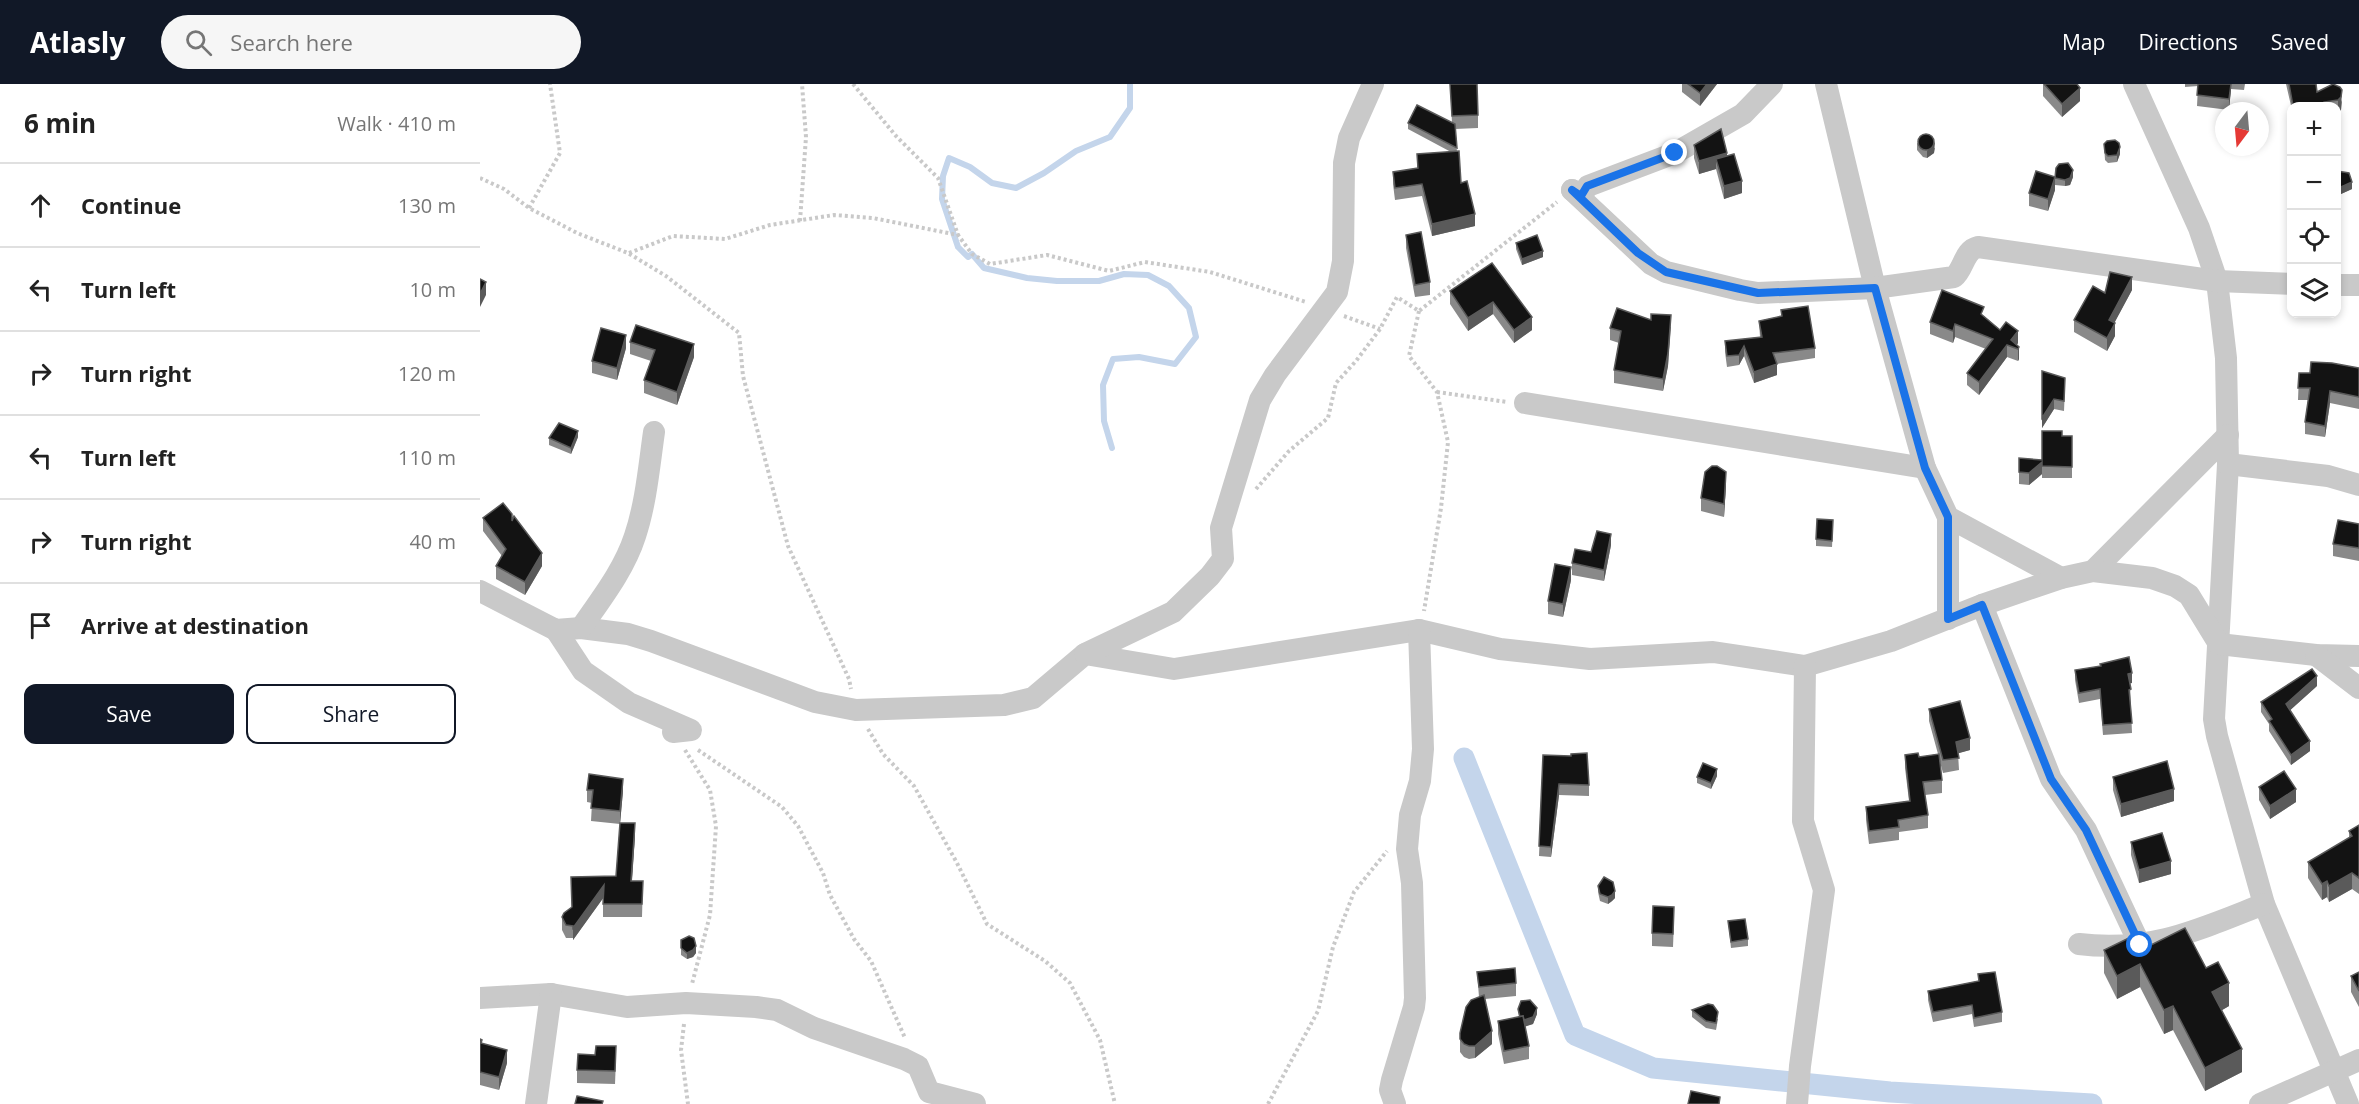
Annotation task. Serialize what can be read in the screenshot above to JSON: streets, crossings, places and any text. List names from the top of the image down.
{
  "north": "bottom",
  "page": {
    "header": "Atlasly",
    "search": "Search here",
    "nav": ["Map", "Directions", "Saved"],
    "heading": ["6 min", "Walk · 410 m"],
    "map_buttons": ["+", "−"],
    "list": [
      ["Continue", "130 m"],
      ["Turn left", "10 m"],
      ["Turn right", "120 m"],
      ["Turn left", "110 m"],
      ["Turn right", "40 m"],
      "Arrive at destination"
    ],
    "buttons": ["Save", "Share"]
  }
}
